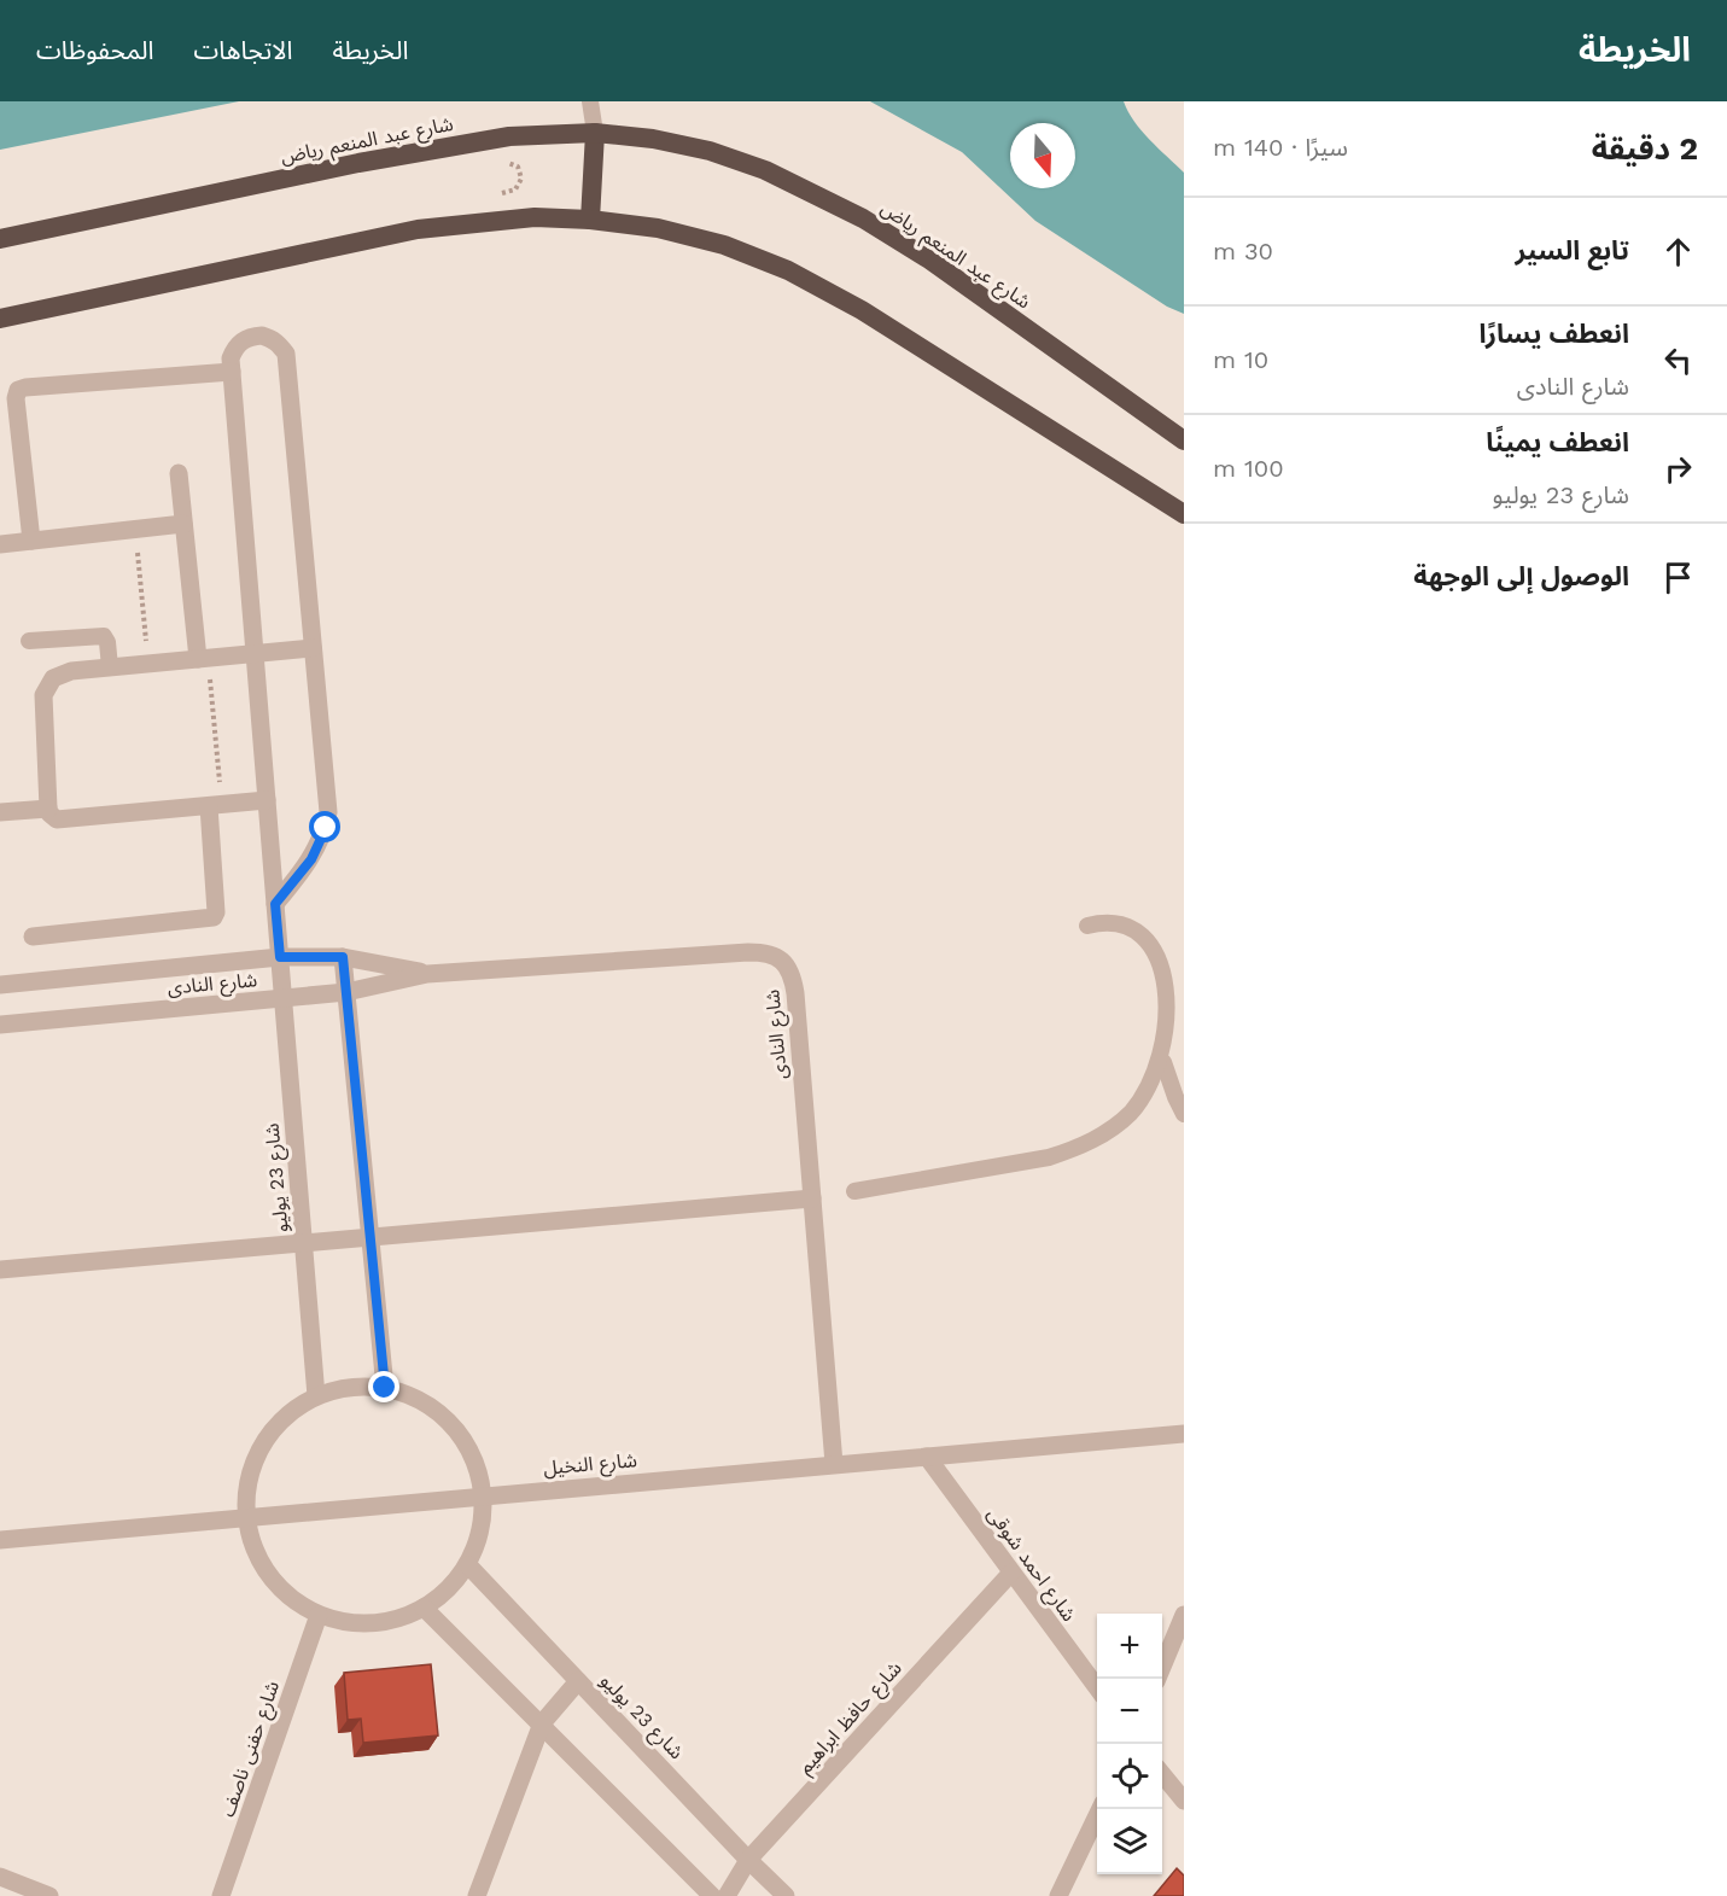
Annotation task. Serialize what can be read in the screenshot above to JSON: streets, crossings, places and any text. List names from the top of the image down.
{
  "streets": {
    "highway": ["شارع عبد المنعم رياض"],
    "street": [
      "شارع النادى",
      "شارع 23 يوليو",
      "شارع النخيل",
      "شارع احمد شوقى",
      "شارع حافظ ابراهيم",
      "شارع حفنى ناصف"
    ]
  },
  "crossings": [
    ["شارع النادى", "شارع 23 يوليو"],
    ["شارع النادى", "شارع النخيل"],
    ["شارع 23 يوليو", "شارع حافظ ابراهيم"],
    ["شارع النخيل", "شارع احمد شوقى"],
    ["شارع احمد شوقى", "شارع حافظ ابراهيم"]
  ],
  "north": "bottom",
  "page": {
    "header": "الخريطة",
    "nav": ["الخريطة", "الاتجاهات", "المحفوظات"],
    "heading": ["2 دقيقة", "سيرًا · 140 m"],
    "list": [
      ["تابع السير", "30 m"],
      ["انعطف يسارًا", "شارع النادى", "10 m"],
      ["انعطف يمينًا", "شارع 23 يوليو", "100 m"],
      "الوصول إلى الوجهة"
    ],
    "map_buttons": ["+", "−"]
  }
}
